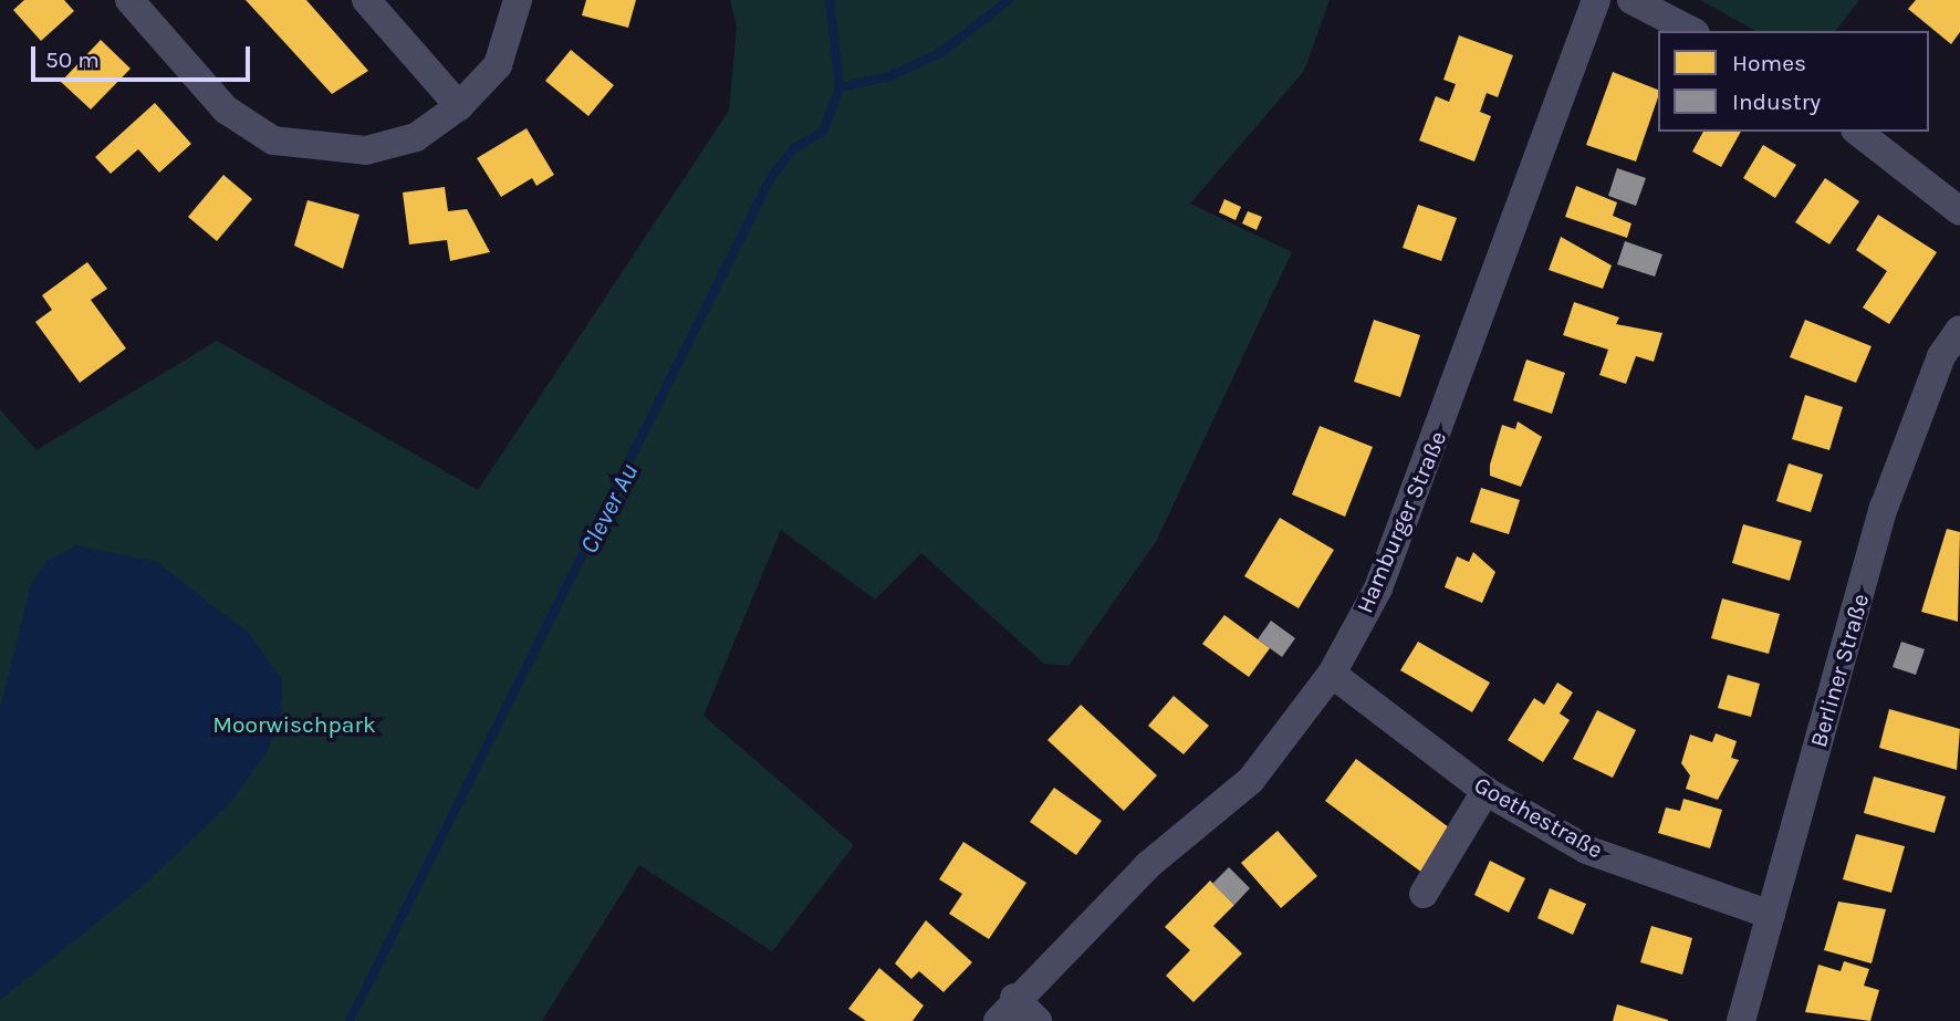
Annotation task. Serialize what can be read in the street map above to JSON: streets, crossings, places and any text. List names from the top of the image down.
{
  "streets": {
    "street": ["Hamburger Straße", "Berliner Straße", "Goethestraße"]
  },
  "crossings": [
    ["Hamburger Straße", "Goethestraße"],
    ["Berliner Straße", "Goethestraße"]
  ],
  "water": ["Clever Au"],
  "parks": ["Moorwischpark"],
  "legend": ["Homes", "Industry"],
  "scale_bar": "50 m"
}
